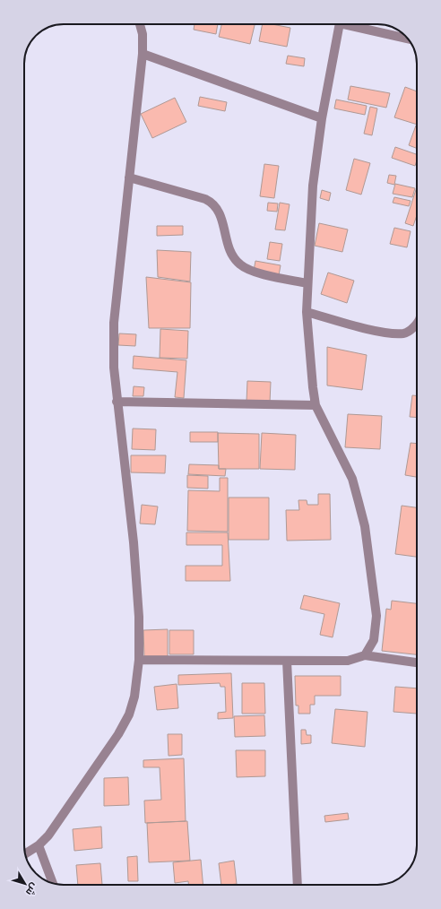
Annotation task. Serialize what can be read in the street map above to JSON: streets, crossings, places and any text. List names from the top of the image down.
{
  "north": "bottom right"
}
